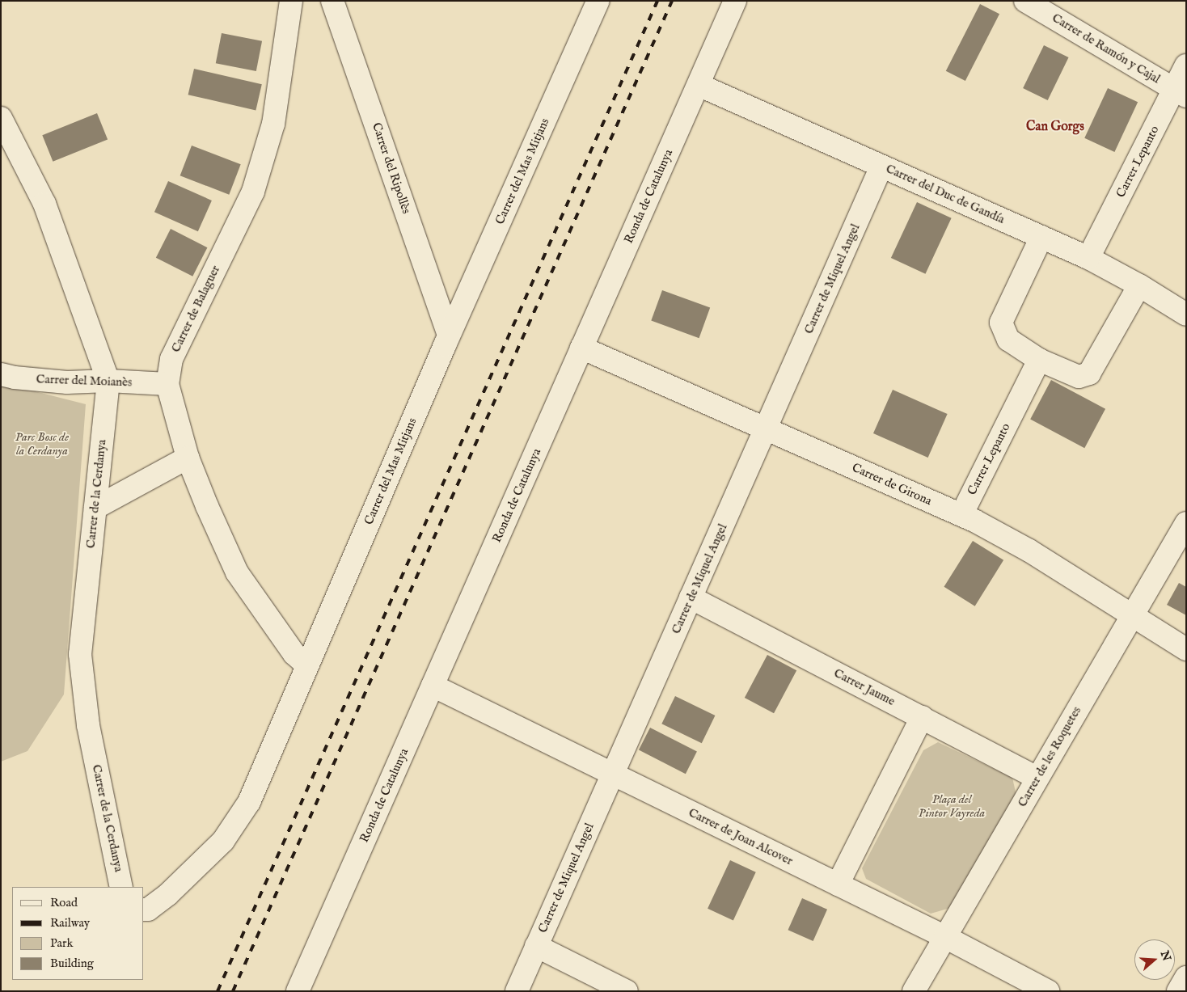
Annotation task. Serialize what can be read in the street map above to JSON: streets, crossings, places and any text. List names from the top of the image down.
{
  "streets": {
    "street": [
      "Carrer de Ramón y Cajal",
      "Carrer Lepanto",
      "Carrer del Ripollès",
      "Carrer del Mas Mitjans",
      "Carrer del Duc de Gandía",
      "Ronda de Catalunya",
      "Carrer de Miquel Angel",
      "Carrer de Balaguer",
      "Carrer del Moianès",
      "Carrer de Girona",
      "Carrer de la Cerdanya",
      "Carrer Jaume",
      "Carrer de les Roquetes",
      "Carrer de Joan Alcover"
    ]
  },
  "crossings": [
    ["Carrer de Ramón y Cajal", "Carrer Lepanto"],
    ["Carrer Lepanto", "Carrer del Duc de Gandía"],
    ["Carrer Lepanto", "Carrer de Girona"],
    ["Carrer del Ripollès", "Carrer del Mas Mitjans"],
    ["Carrer del Mas Mitjans", "Carrer de Balaguer"],
    ["Carrer del Duc de Gandía", "Ronda de Catalunya"],
    ["Carrer del Duc de Gandía", "Carrer de Miquel Angel"],
    ["Ronda de Catalunya", "Carrer de Girona"],
    ["Ronda de Catalunya", "Carrer de Joan Alcover"],
    ["Carrer de Miquel Angel", "Carrer de Girona"],
    ["Carrer de Miquel Angel", "Carrer Jaume"],
    ["Carrer de Miquel Angel", "Carrer de Joan Alcover"],
    ["Carrer de Balaguer", "Carrer del Moianès"],
    ["Carrer del Moianès", "Carrer de la Cerdanya"],
    ["Carrer de Girona", "Carrer de les Roquetes"],
    ["Carrer Jaume", "Carrer de les Roquetes"],
    ["Carrer de les Roquetes", "Carrer de Joan Alcover"]
  ],
  "districts": ["Can Gorgs"],
  "parks": ["Parc Bosc de la Cerdanya", "Plaça del Pintor Vayreda"],
  "legend": [
    "Road",
    "Railway",
    "Park",
    "Building"
  ],
  "north": "right"
}
